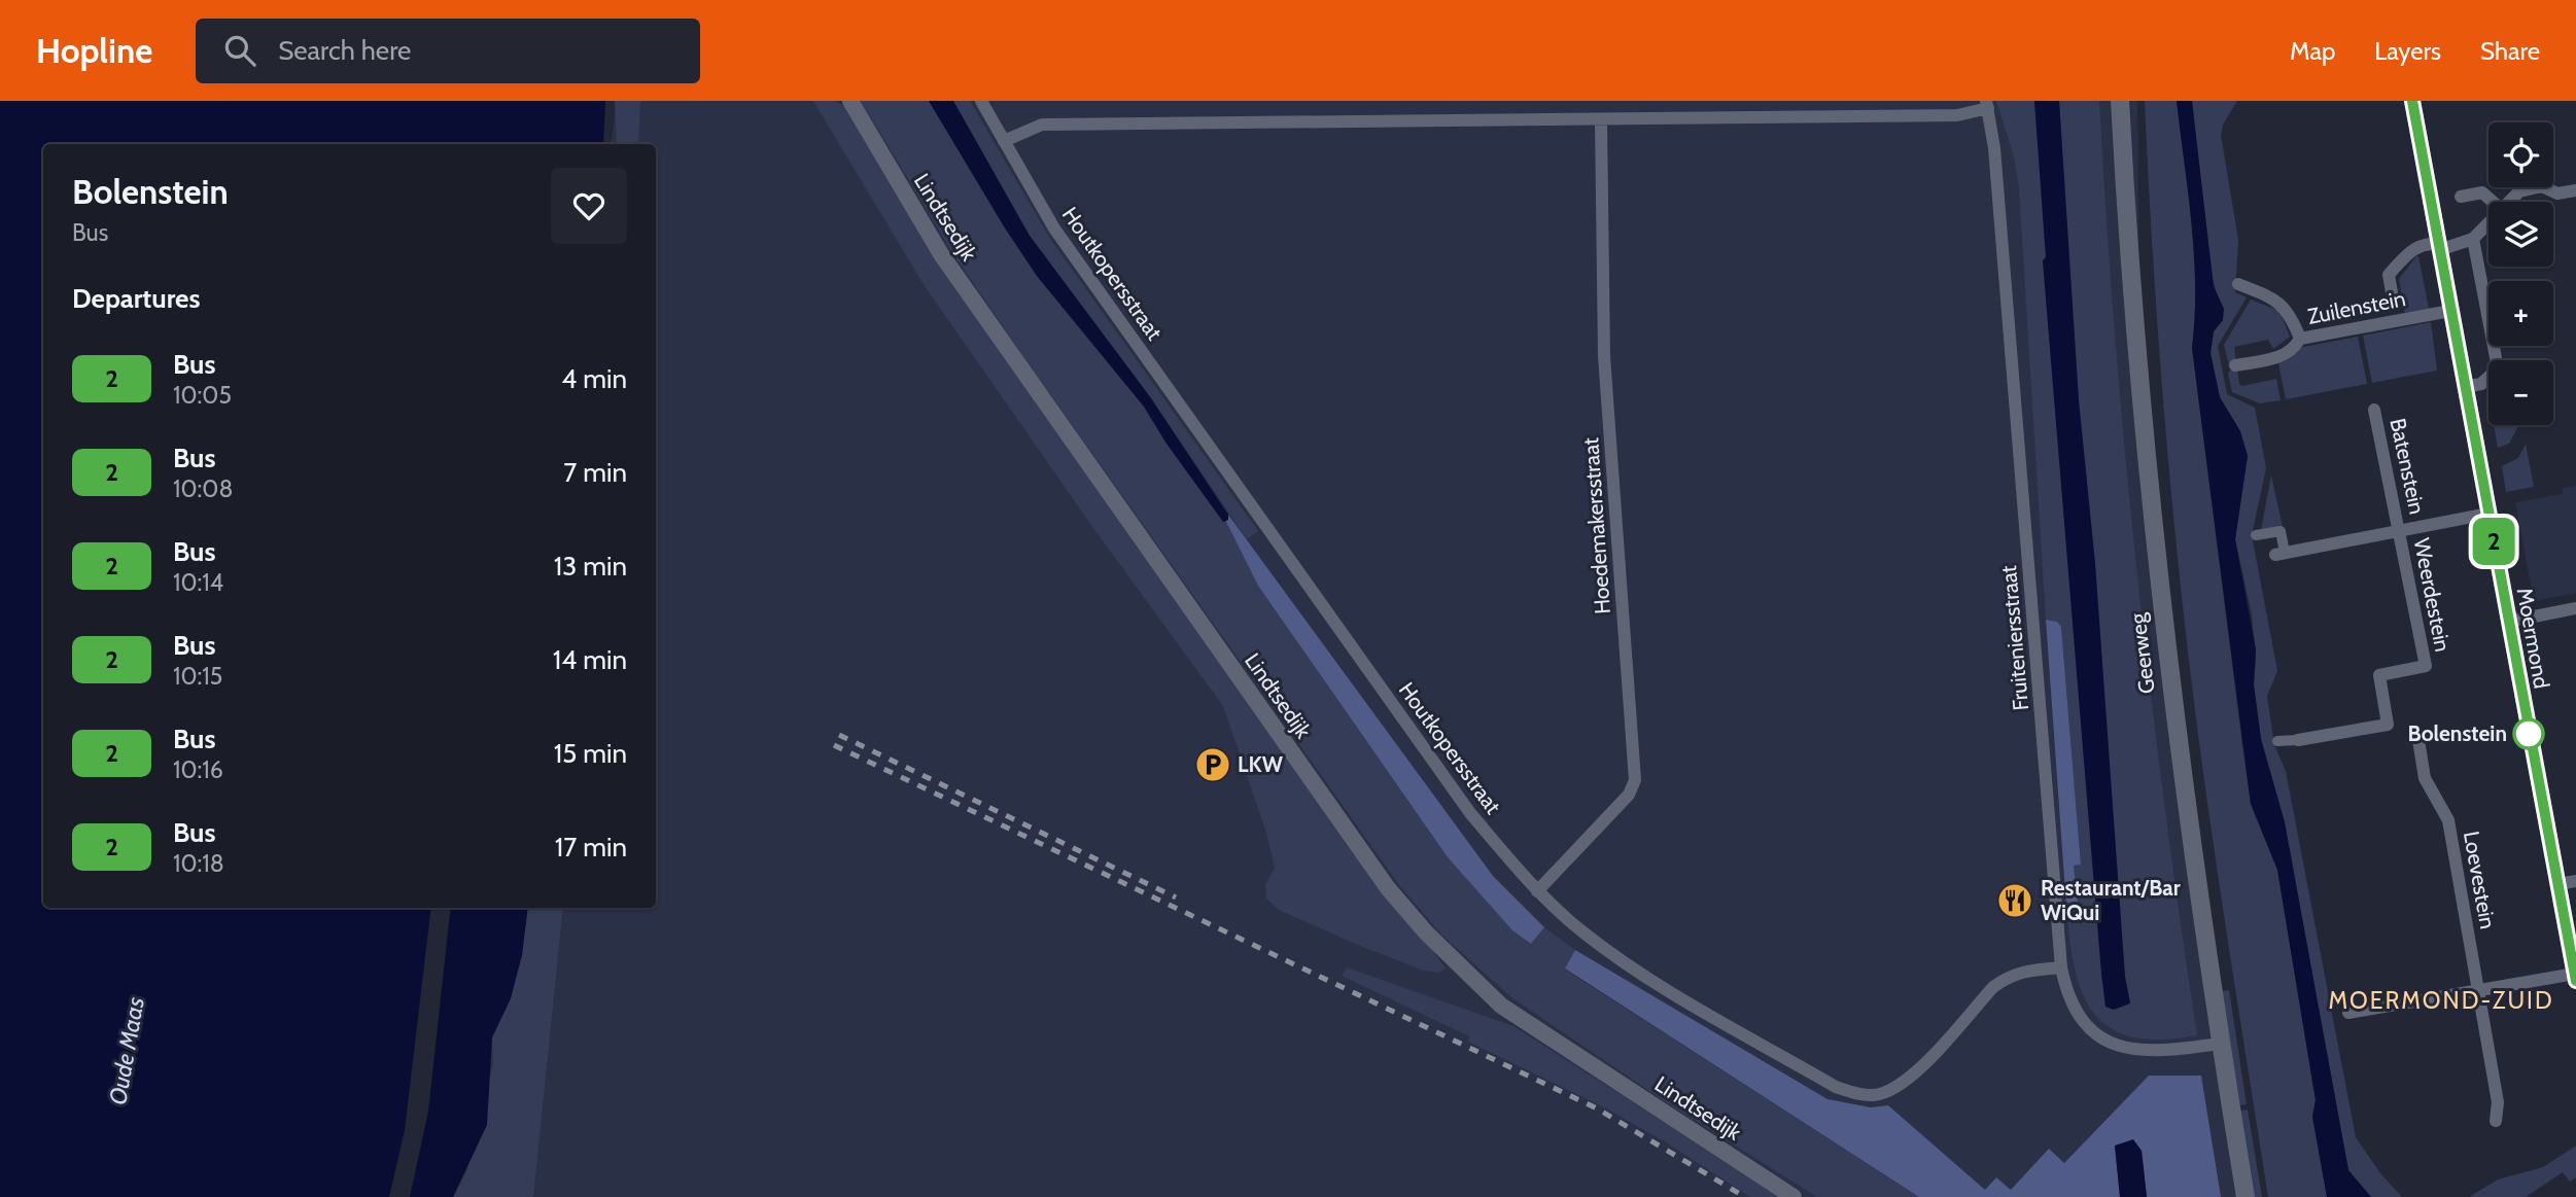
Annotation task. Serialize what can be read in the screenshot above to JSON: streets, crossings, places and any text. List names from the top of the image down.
{
  "streets": {
    "main road": ["Geerweg"],
    "street": [
      "Lindtsedijk",
      "Houtkopersstraat",
      "Zuilenstein",
      "Batenstein",
      "Hoedemakersstraat",
      "Weerdestein",
      "Fruiteniersstraat",
      "Moermond",
      "Loevestein"
    ]
  },
  "crossings": [
    ["Houtkopersstraat", "Hoedemakersstraat"],
    ["Houtkopersstraat", "Fruiteniersstraat"],
    ["Zuilenstein", "Moermond"],
    ["Batenstein", "Weerdestein"],
    ["Fruiteniersstraat", "Geerweg"]
  ],
  "districts": ["MOERMOND-ZUID"],
  "water": ["Oude Maas"],
  "places": {
    "other": ["Bolenstein"],
    "parking": ["LKW"],
    "restaurant": ["Restaurant/Bar WiQui"]
  },
  "lines": ["bus line 2"],
  "page": {
    "header": "Hopline",
    "search": "Search here",
    "nav": ["Map", "Layers", "Share"],
    "on_map": "2",
    "map_buttons": ["+", "−"],
    "heading": [
      ["Bolenstein", "Bus"],
      "Departures"
    ],
    "list": [
      {
        "mark": "2",
        "name": "Bus",
        "note": "10:05",
        "value": "4 min"
      },
      {
        "mark": "2",
        "name": "Bus",
        "note": "10:08",
        "value": "7 min"
      },
      {
        "mark": "2",
        "name": "Bus",
        "note": "10:14",
        "value": "13 min"
      },
      {
        "mark": "2",
        "name": "Bus",
        "note": "10:15",
        "value": "14 min"
      },
      {
        "mark": "2",
        "name": "Bus",
        "note": "10:16",
        "value": "15 min"
      },
      {
        "mark": "2",
        "name": "Bus",
        "note": "10:18",
        "value": "17 min"
      }
    ]
  }
}
